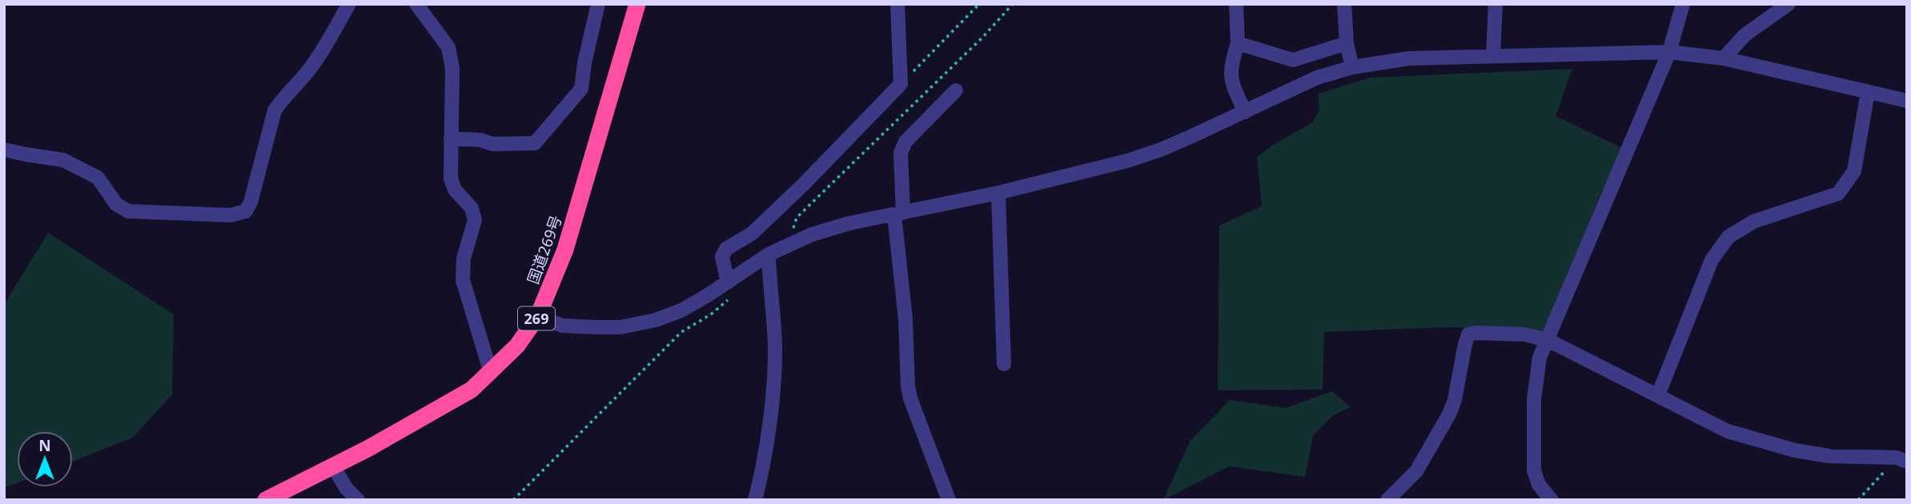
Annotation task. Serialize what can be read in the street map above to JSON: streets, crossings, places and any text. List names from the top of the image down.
{
  "streets": {
    "highway": ["国道269号", "269"]
  },
  "north": "top"
}
